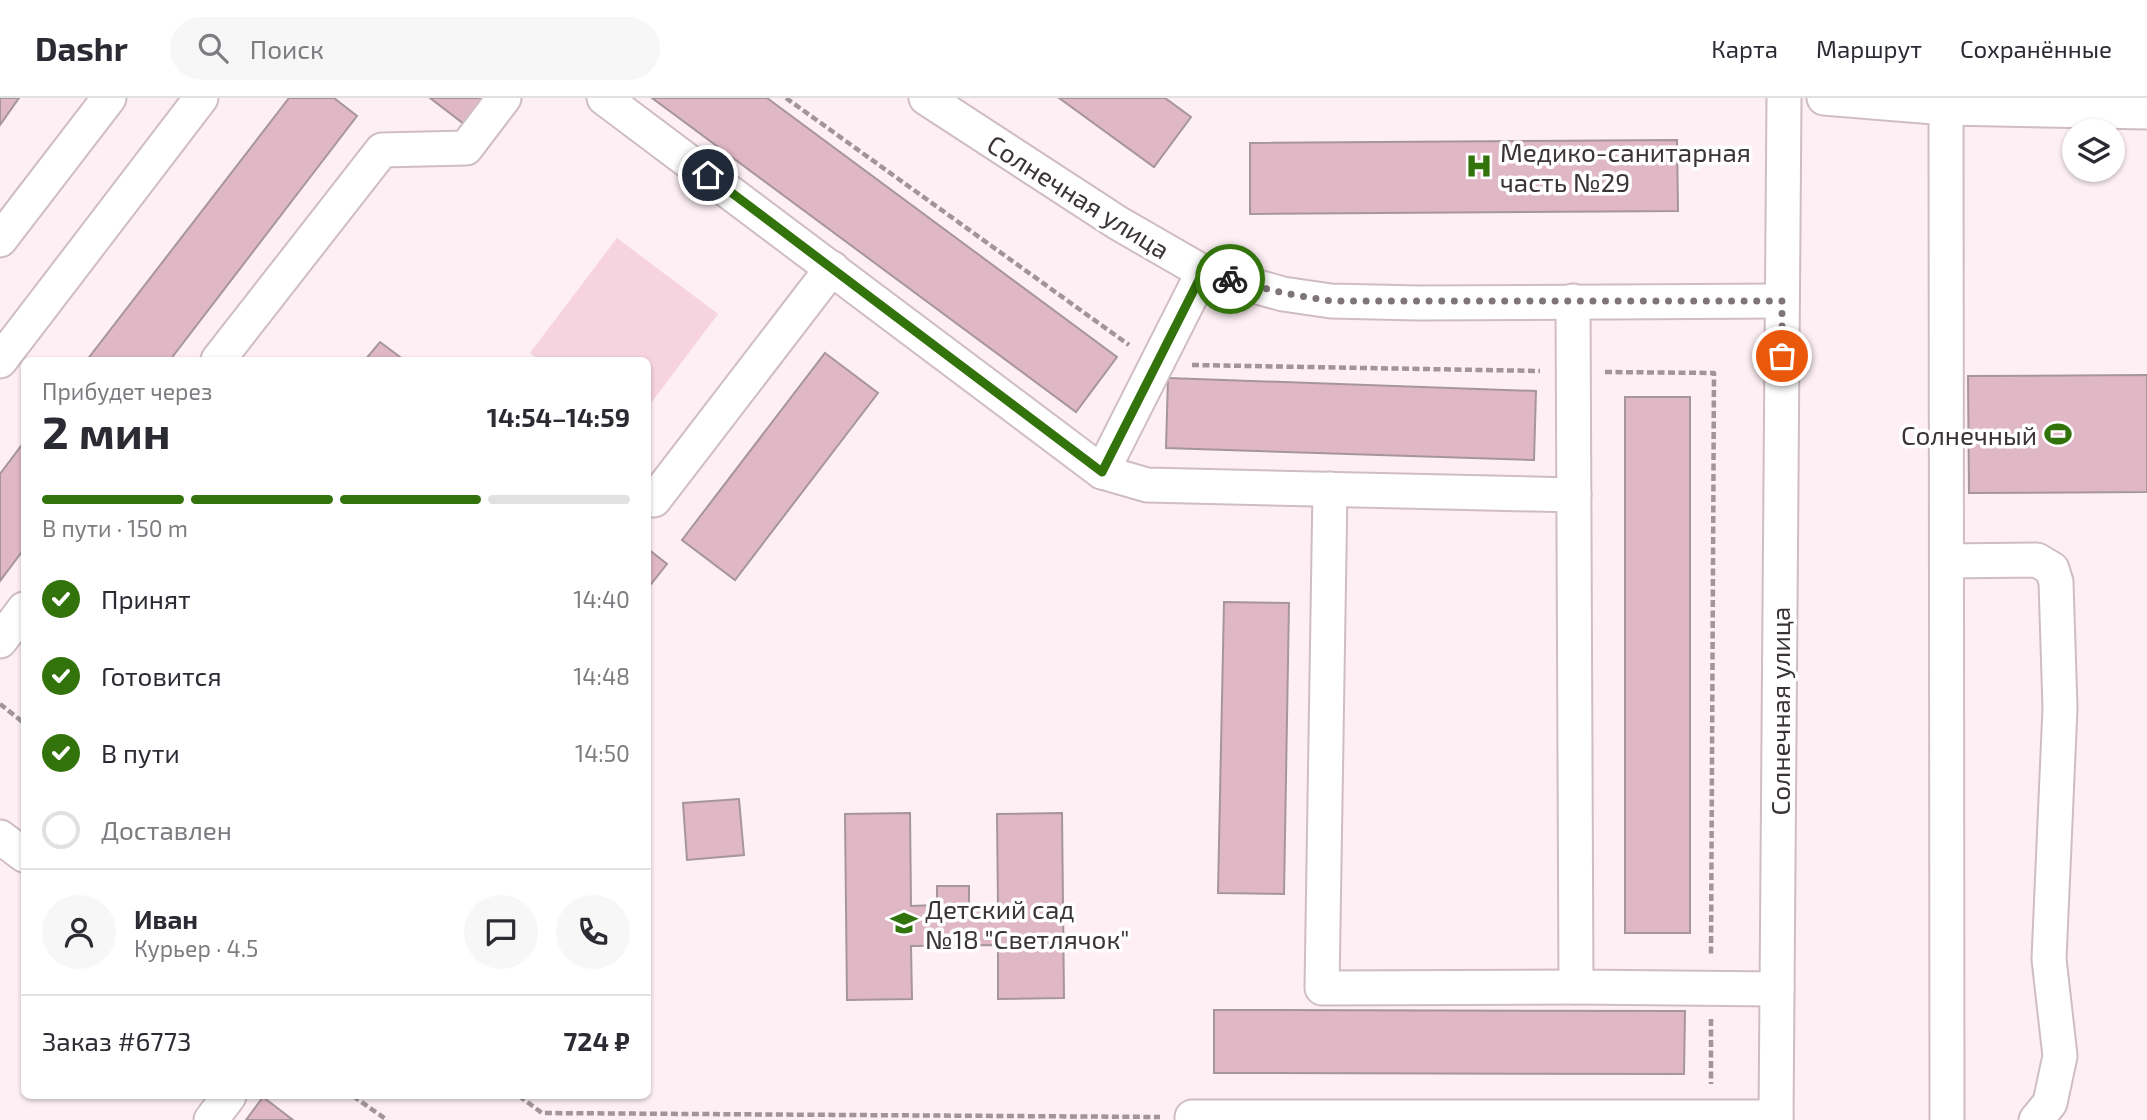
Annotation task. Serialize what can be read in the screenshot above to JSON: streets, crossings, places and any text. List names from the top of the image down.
{
  "streets": {
    "street": ["Солнечная улица"]
  },
  "places": {
    "hospital": ["Медико-санитарная часть №29"],
    "sports": ["Солнечный"],
    "school or university": ["Детский сад №18 \"Светлячок\""]
  },
  "page": {
    "header": "Dashr",
    "search": "Поиск",
    "nav": ["Карта", "Маршрут", "Сохранённые"],
    "heading": ["2 мин", "Прибудет через", "14:54–14:59"],
    "panel": [
      "Иван",
      "Курьер · 4.5",
      "Заказ #6773",
      "724 ₽"
    ],
    "bar": "В пути · 150 m",
    "list": [
      ["Принят", "14:40"],
      ["Готовится", "14:48"],
      ["В пути", "14:50"],
      "Доставлен"
    ]
  }
}
